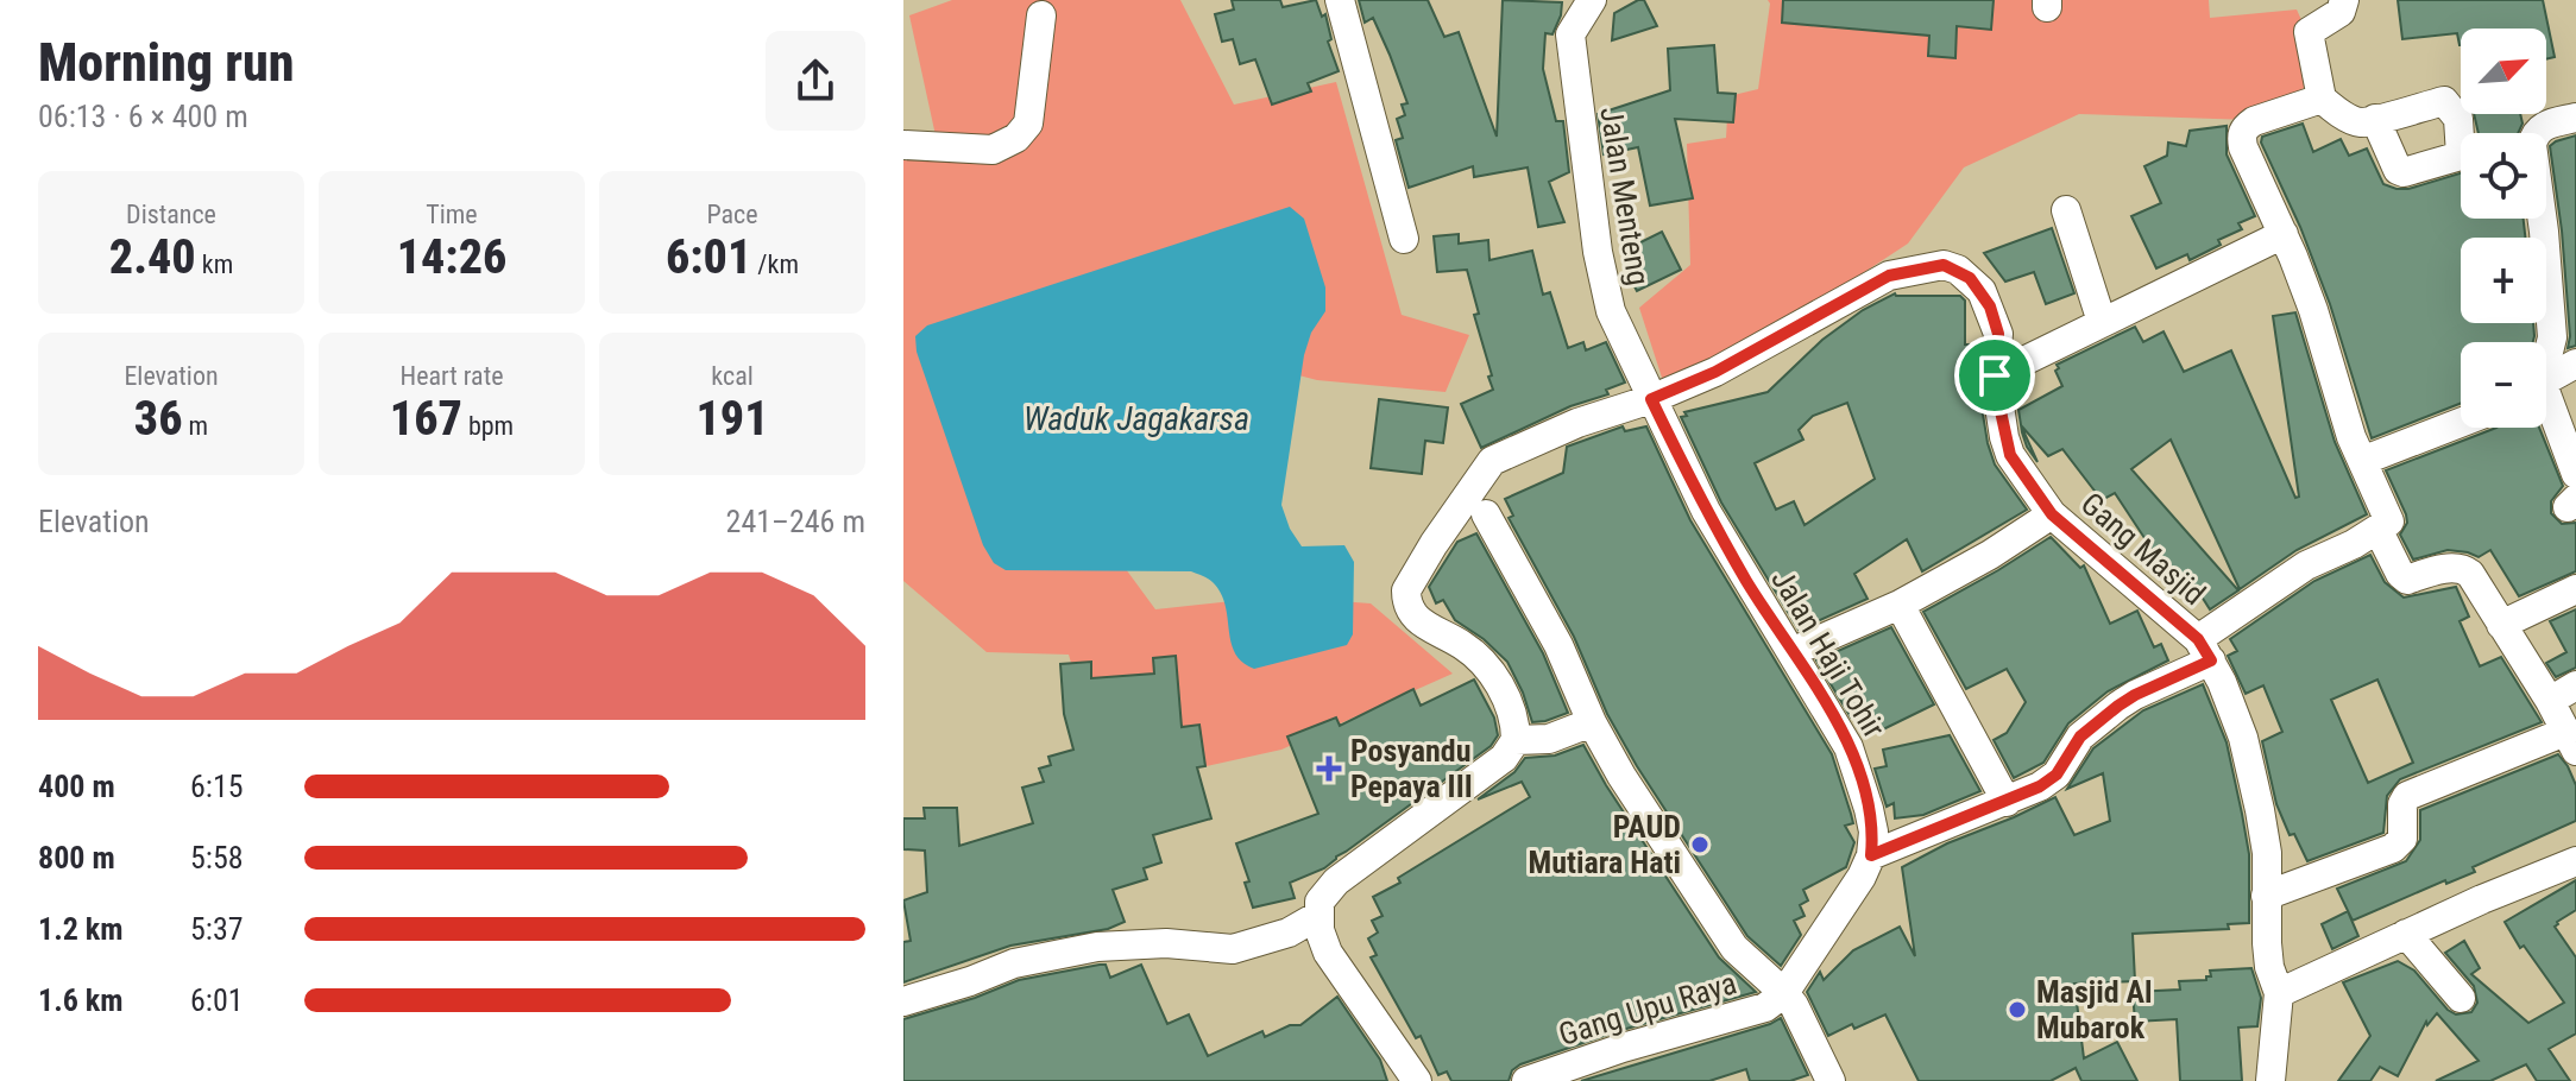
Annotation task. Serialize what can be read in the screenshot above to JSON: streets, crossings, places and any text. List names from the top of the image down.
{
  "streets": {
    "street": [
      "Jalan Menteng",
      "Gang Masjid",
      "Jalan Haji Tohir",
      "Gang Upu Raya"
    ]
  },
  "crossings": [
    ["Jalan Menteng", "Jalan Haji Tohir"],
    ["Gang Masjid", "Jalan Haji Tohir"]
  ],
  "water": ["Waduk Jagakarsa"],
  "places": {
    "health": ["Posyandu Pepaya III"],
    "other": ["PAUD Mutiara Hati", "Masjid Al Mubarok"]
  },
  "north": "top right",
  "page": {
    "heading": ["Morning run", "06:13 · 6 × 400 m"],
    "map_buttons": ["+", "−"],
    "stats": [
      ["Distance", "2.40 km"],
      ["Time", "14:26"],
      ["Pace", "6:01 /km"],
      ["Elevation", "36 m"],
      ["Heart rate", "167 bpm"],
      ["kcal", "191"]
    ],
    "chart": ["Elevation", "241–246 m"],
    "list": [
      {
        "name": "400 m",
        "note": "6:15"
      },
      {
        "name": "800 m",
        "note": "5:58"
      },
      {
        "name": "1.2 km",
        "note": "5:37"
      },
      {
        "name": "1.6 km",
        "note": "6:01"
      }
    ]
  }
}
